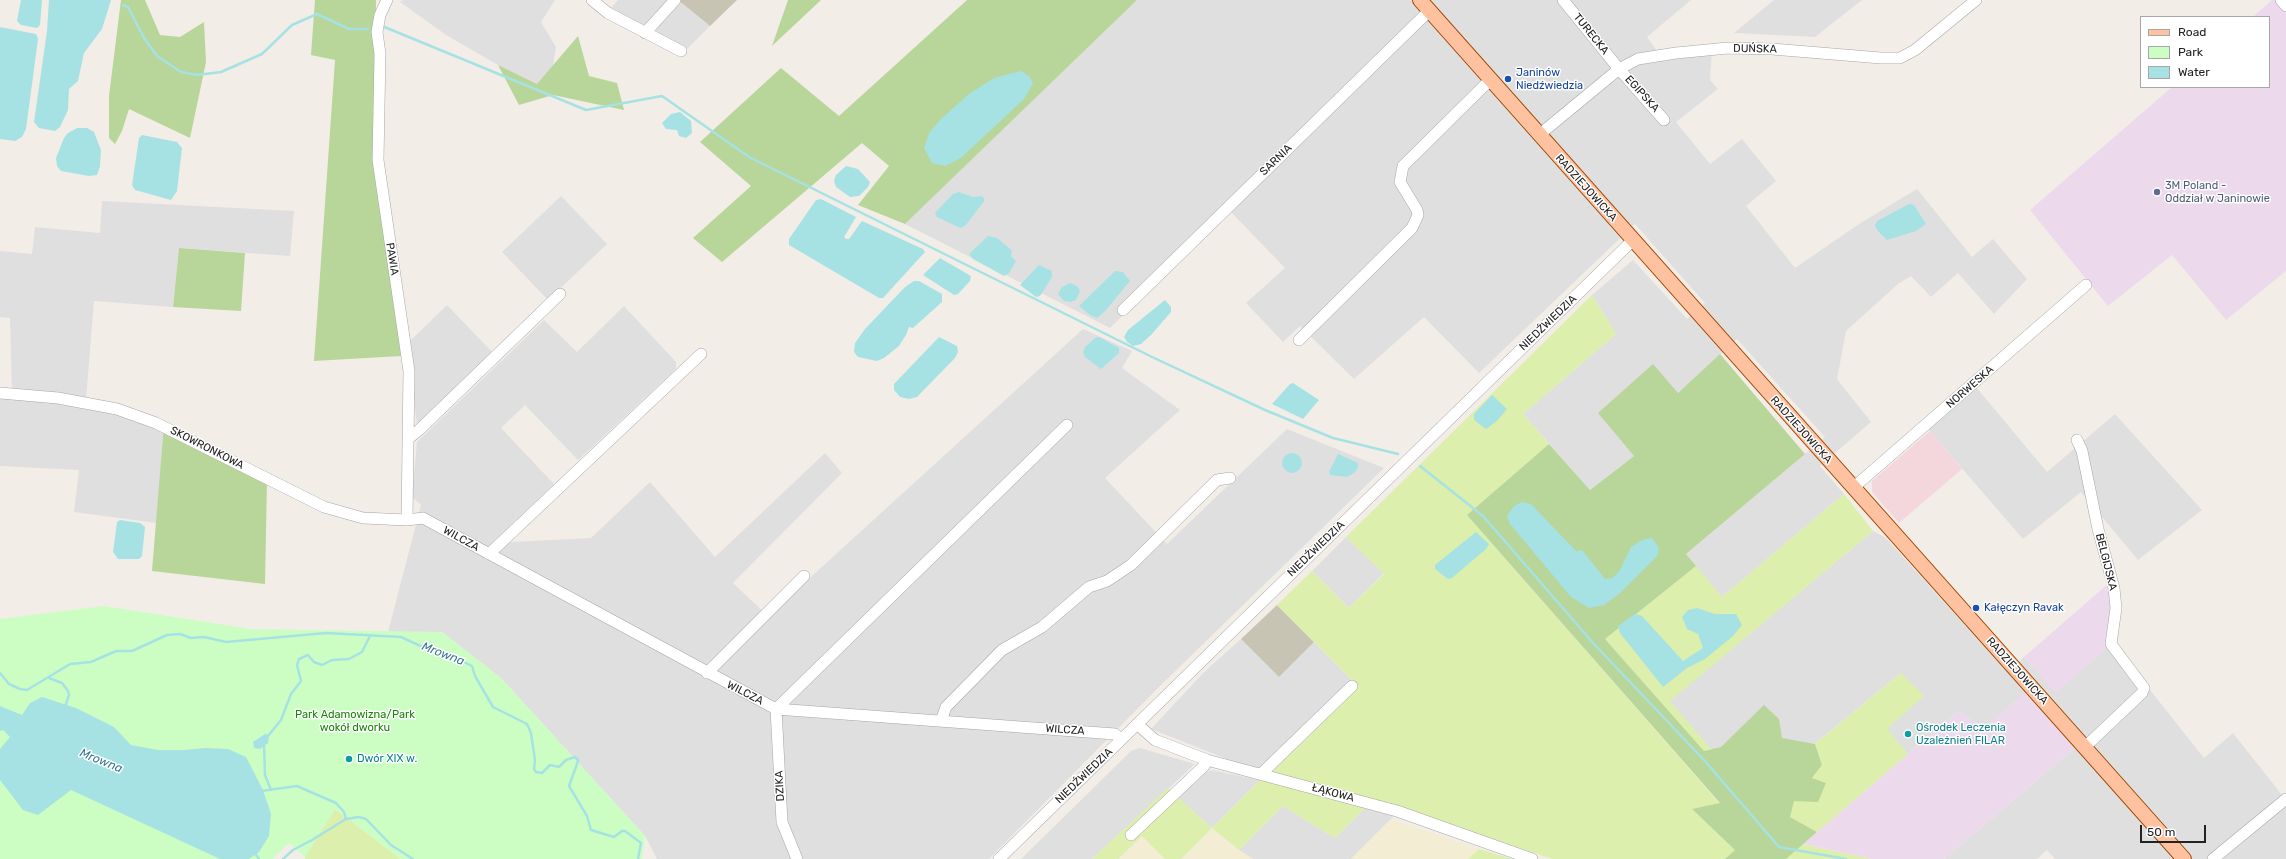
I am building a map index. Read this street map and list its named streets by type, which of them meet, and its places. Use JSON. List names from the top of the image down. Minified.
{"streets":{"main road":["RADZIEJOWICKA"],"street":["TURECKA","DUŃSKA","EGIPSKA","SARNIA","PAWIA","NIEDŹWIEDZIA","NORWESKA","SKOWRONKOWA","WILCZA","BELGIJSKA","DZIKA","ŁĄKOWA"]},"crossings":[["TURECKA","DUŃSKA"],["TURECKA","EGIPSKA"],["DUŃSKA","EGIPSKA"],["DUŃSKA","RADZIEJOWICKA"],["SARNIA","RADZIEJOWICKA"],["RADZIEJOWICKA","NIEDŹWIEDZIA"],["RADZIEJOWICKA","NORWESKA"],["RADZIEJOWICKA","BELGIJSKA"],["PAWIA","SKOWRONKOWA"],["PAWIA","WILCZA"],["NIEDŹWIEDZIA","WILCZA"],["NIEDŹWIEDZIA","ŁĄKOWA"],["SKOWRONKOWA","WILCZA"],["WILCZA","DZIKA"]],"water":["Mrowna"],"parks":["Park Adamowizna/Park wokół dworku"],"places":["Janinów Niedźwiedzia","3M Poland - Oddział w Janinowie","Kałęczyn Ravak","Ośrodek Leczenia Uzależnień FILAR","Dwór XIX w."],"legend":["Road","Park","Water"],"scale_bar":"50 m"}
